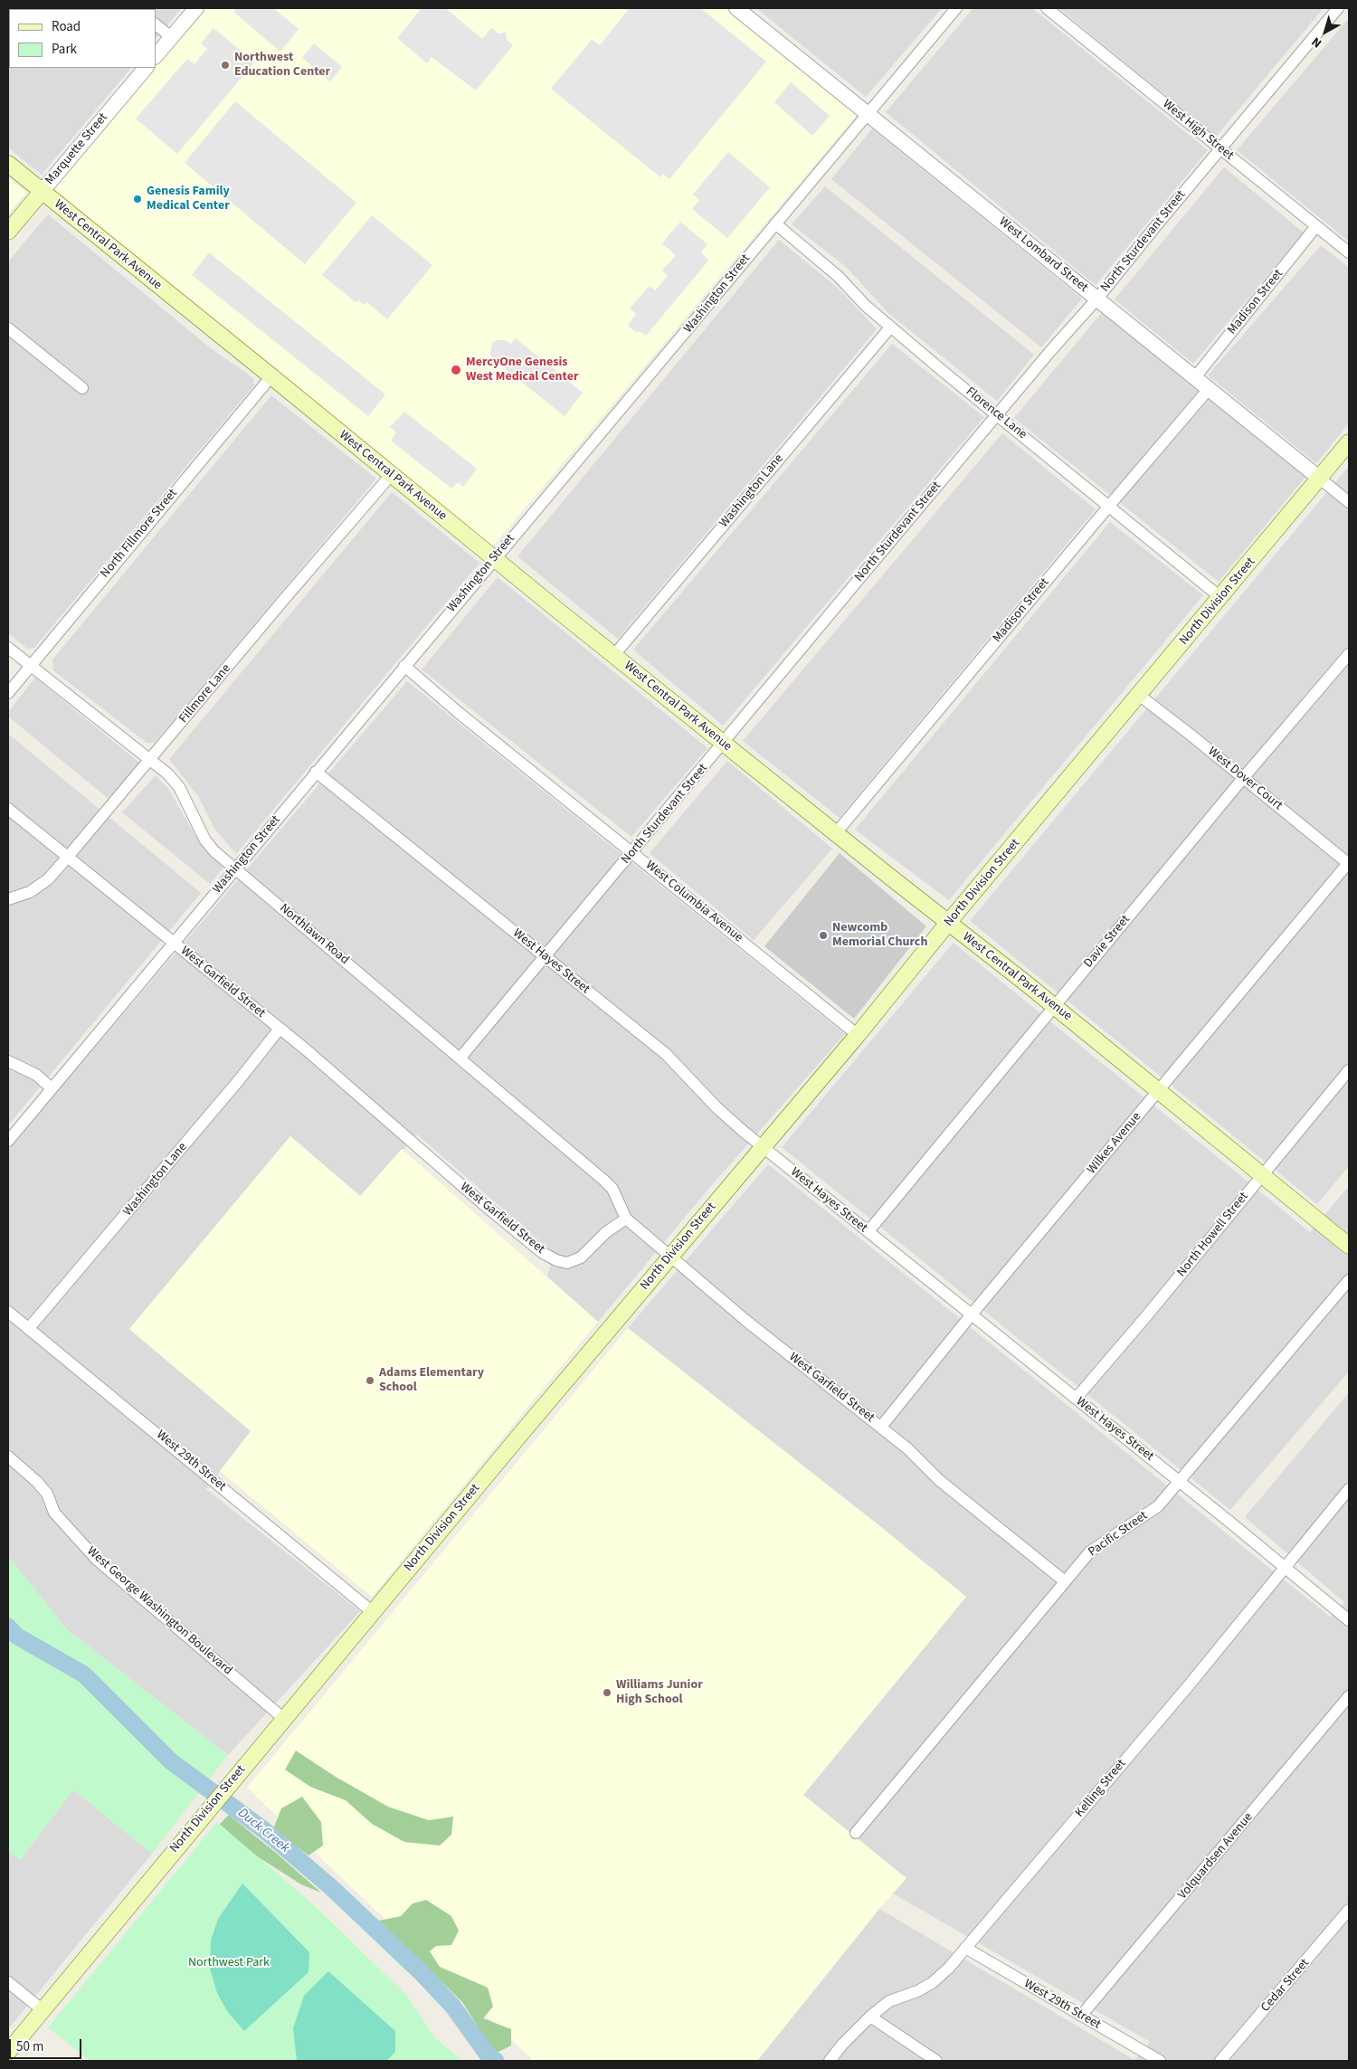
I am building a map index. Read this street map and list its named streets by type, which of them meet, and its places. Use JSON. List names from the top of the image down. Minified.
{"streets":{"main road":["Marquette Street","West Central Park Avenue","North Division Street"],"street":["West High Street","North Sturdevant Street","West Lombard Street","Washington Street","Madison Street","Florence Lane","Washington Lane","North Fillmore Street","Fillmore Lane","West Dover Court","West Columbia Avenue","Northlawn Road","Davie Street","West Hayes Street","West Garfield Street","Wilkes Avenue","North Howell Street","West 29th Street","Pacific Street","West George Washington Boulevard","Kelling Street","Volquardsen Avenue","Cedar Street"]},"crossings":[["West High Street","North Sturdevant Street"],["West High Street","Madison Street"],["Marquette Street","West Central Park Avenue"],["North Sturdevant Street","West Central Park Avenue"],["North Sturdevant Street","West Lombard Street"],["North Sturdevant Street","Florence Lane"],["North Sturdevant Street","West Columbia Avenue"],["North Sturdevant Street","Northlawn Road"],["North Sturdevant Street","West Hayes Street"],["West Central Park Avenue","Washington Street"],["West Central Park Avenue","Madison Street"],["West Central Park Avenue","Washington Lane"],["West Central Park Avenue","North Fillmore Street"],["West Central Park Avenue","North Division Street"],["West Central Park Avenue","Fillmore Lane"],["West Central Park Avenue","Davie Street"],["West Central Park Avenue","Wilkes Avenue"],["West Central Park Avenue","North Howell Street"],["West Lombard Street","Washington Street"],["West Lombard Street","Madison Street"],["West Lombard Street","North Division Street"],["Washington Street","Florence Lane"],["Washington Street","West Columbia Avenue"],["Washington Street","Northlawn Road"],["Washington Street","West Hayes Street"],["Washington Street","West Garfield Street"],["Madison Street","Florence Lane"],["Florence Lane","Washington Lane"],["Florence Lane","North Division Street"],["Washington Lane","West Garfield Street"],["Washington Lane","West 29th Street"],["North Fillmore Street","Northlawn Road"],["North Division Street","West Dover Court"],["North Division Street","West Columbia Avenue"],["North Division Street","West Hayes Street"],["North Division Street","West Garfield Street"],["North Division Street","West 29th Street"],["North Division Street","West George Washington Boulevard"],["Fillmore Lane","Northlawn Road"],["Fillmore Lane","West Garfield Street"],["West Dover Court","Davie Street"],["West Dover Court","Wilkes Avenue"],["Northlawn Road","West Garfield Street"],["Davie Street","West Hayes Street"],["West Hayes Street","Wilkes Avenue"],["West Hayes Street","North Howell Street"],["West Hayes Street","Pacific Street"],["West Hayes Street","Kelling Street"],["West Garfield Street","Wilkes Avenue"],["West Garfield Street","Pacific Street"],["West 29th Street","Kelling Street"],["West 29th Street","Volquardsen Avenue"]],"water":["Duck Creek"],"parks":["Northwest Park"],"places":["Northwest Education Center","Genesis Family Medical Center","MercyOne Genesis West Medical Center","Newcomb Memorial Church","Adams Elementary School","Williams Junior High School"],"legend":["Road","Park"],"scale_bar":"50 m","north":"bottom left"}
